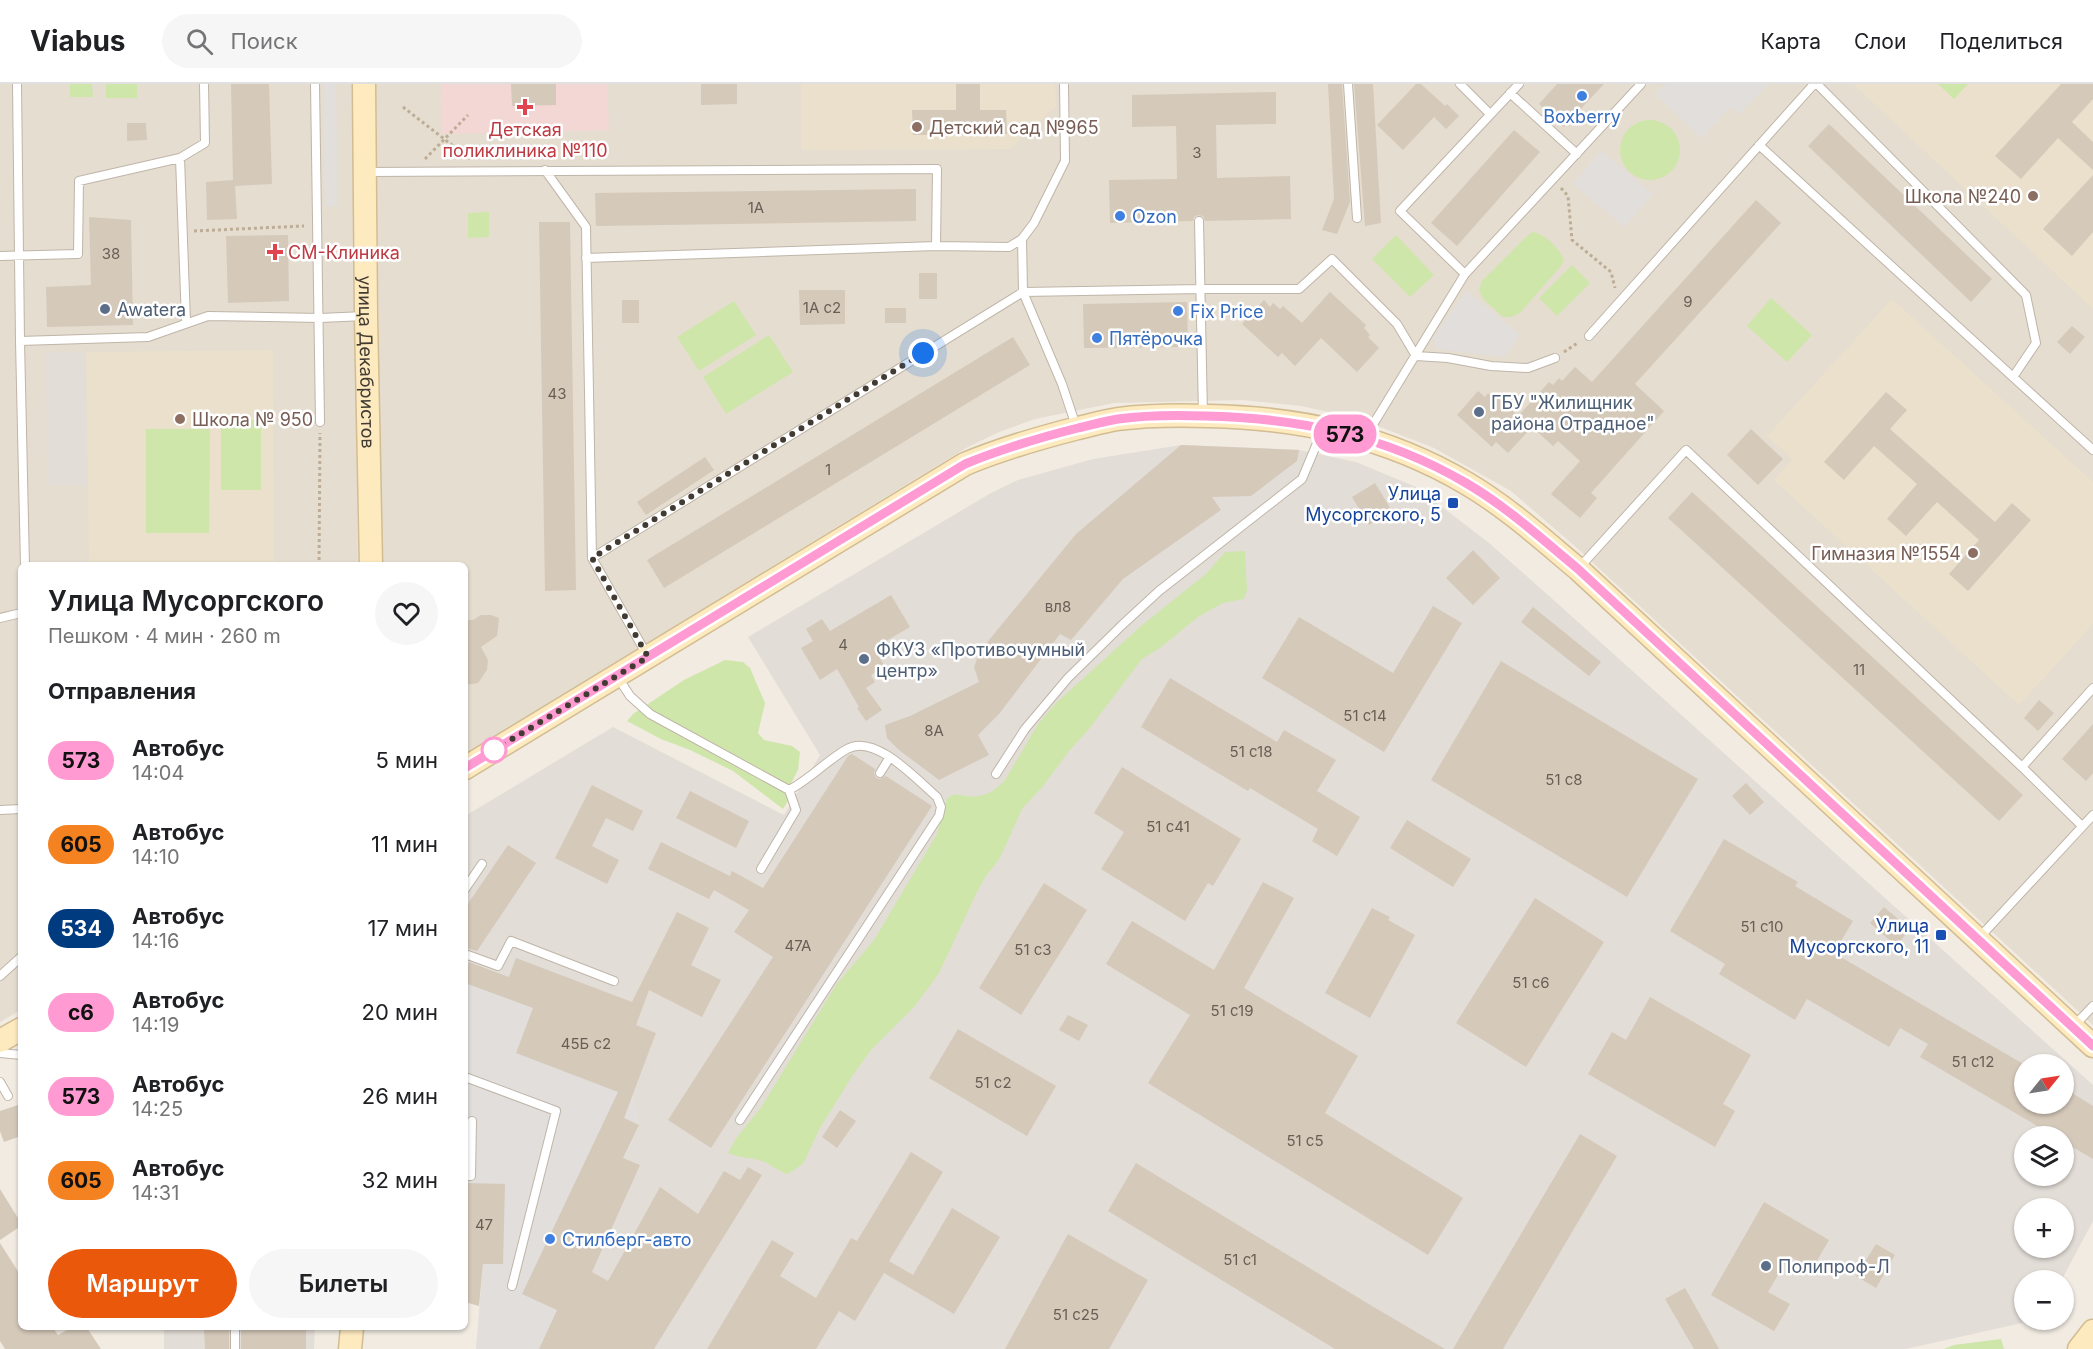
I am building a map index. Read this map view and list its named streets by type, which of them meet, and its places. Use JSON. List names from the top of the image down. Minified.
{"streets":{"street":["улица Декабристов"]},"places":{"other":["Boxberry","Детский сад №965","Школа №240","Ozon","Awatera","Fix Price","Пятёрочка","ГБУ \"Жилищник района Отрадное\"","Школа № 950","Гимназия №1554","ФКУЗ «Противочумный центр»","Стилберг-авто","Полипроф-Л"],"health":["Детская поликлиника №110","СМ-Клиника"],"transit":["Улица Мусоргского, 5","Улица Мусоргского, 11"]},"lines":["bus line 573"],"house_numbers":["3","1А","38","9","1А с2","43","1","вл8","4","11","51 с14","8А","51 с18","51 с8","51 с41","51 с10","47А","51 с3","51 с6","51 с19","45Б с2","51 с12","51 с2","51 с5","47","51 с1","51 с25"],"north":"top right","page":{"header":"Viabus","search":"Поиск","nav":["Карта","Слои","Поделиться"],"on_map":"573","heading":[["Улица Мусоргского","Пешком · 4 мин · 260 m"],"Отправления"],"list":[{"mark":"573","name":"Автобус","note":"14:04","value":"5 мин"},{"mark":"605","name":"Автобус","note":"14:10","value":"11 мин"},{"mark":"534","name":"Автобус","note":"14:16","value":"17 мин"},{"mark":"с6","name":"Автобус","note":"14:19","value":"20 мин"},{"mark":"573","name":"Автобус","note":"14:25","value":"26 мин"},{"mark":"605","name":"Автобус","note":"14:31","value":"32 мин"}],"map_buttons":["+","−"],"buttons":["Маршрут","Билеты"]}}
